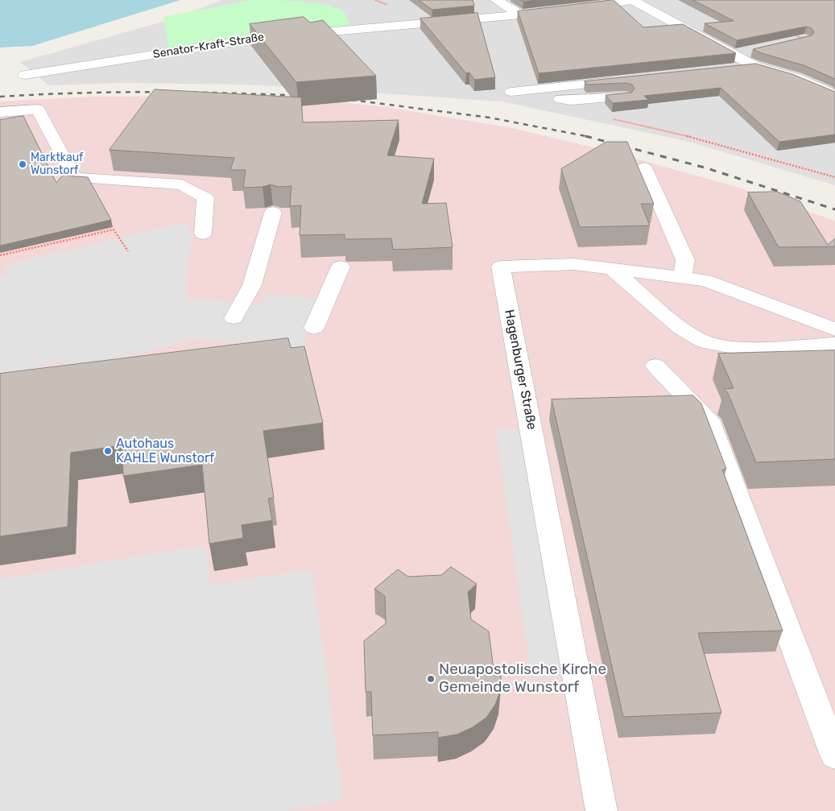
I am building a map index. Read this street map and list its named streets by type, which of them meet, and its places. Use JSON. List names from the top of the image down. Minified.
{"streets":{"street":["Senator-Kraft-Straße","Hagenburger Straße"]},"places":["Marktkauf Wunstorf","Autohaus KAHLE Wunstorf","Neuapostolische Kirche Gemeinde Wunstorf"]}
